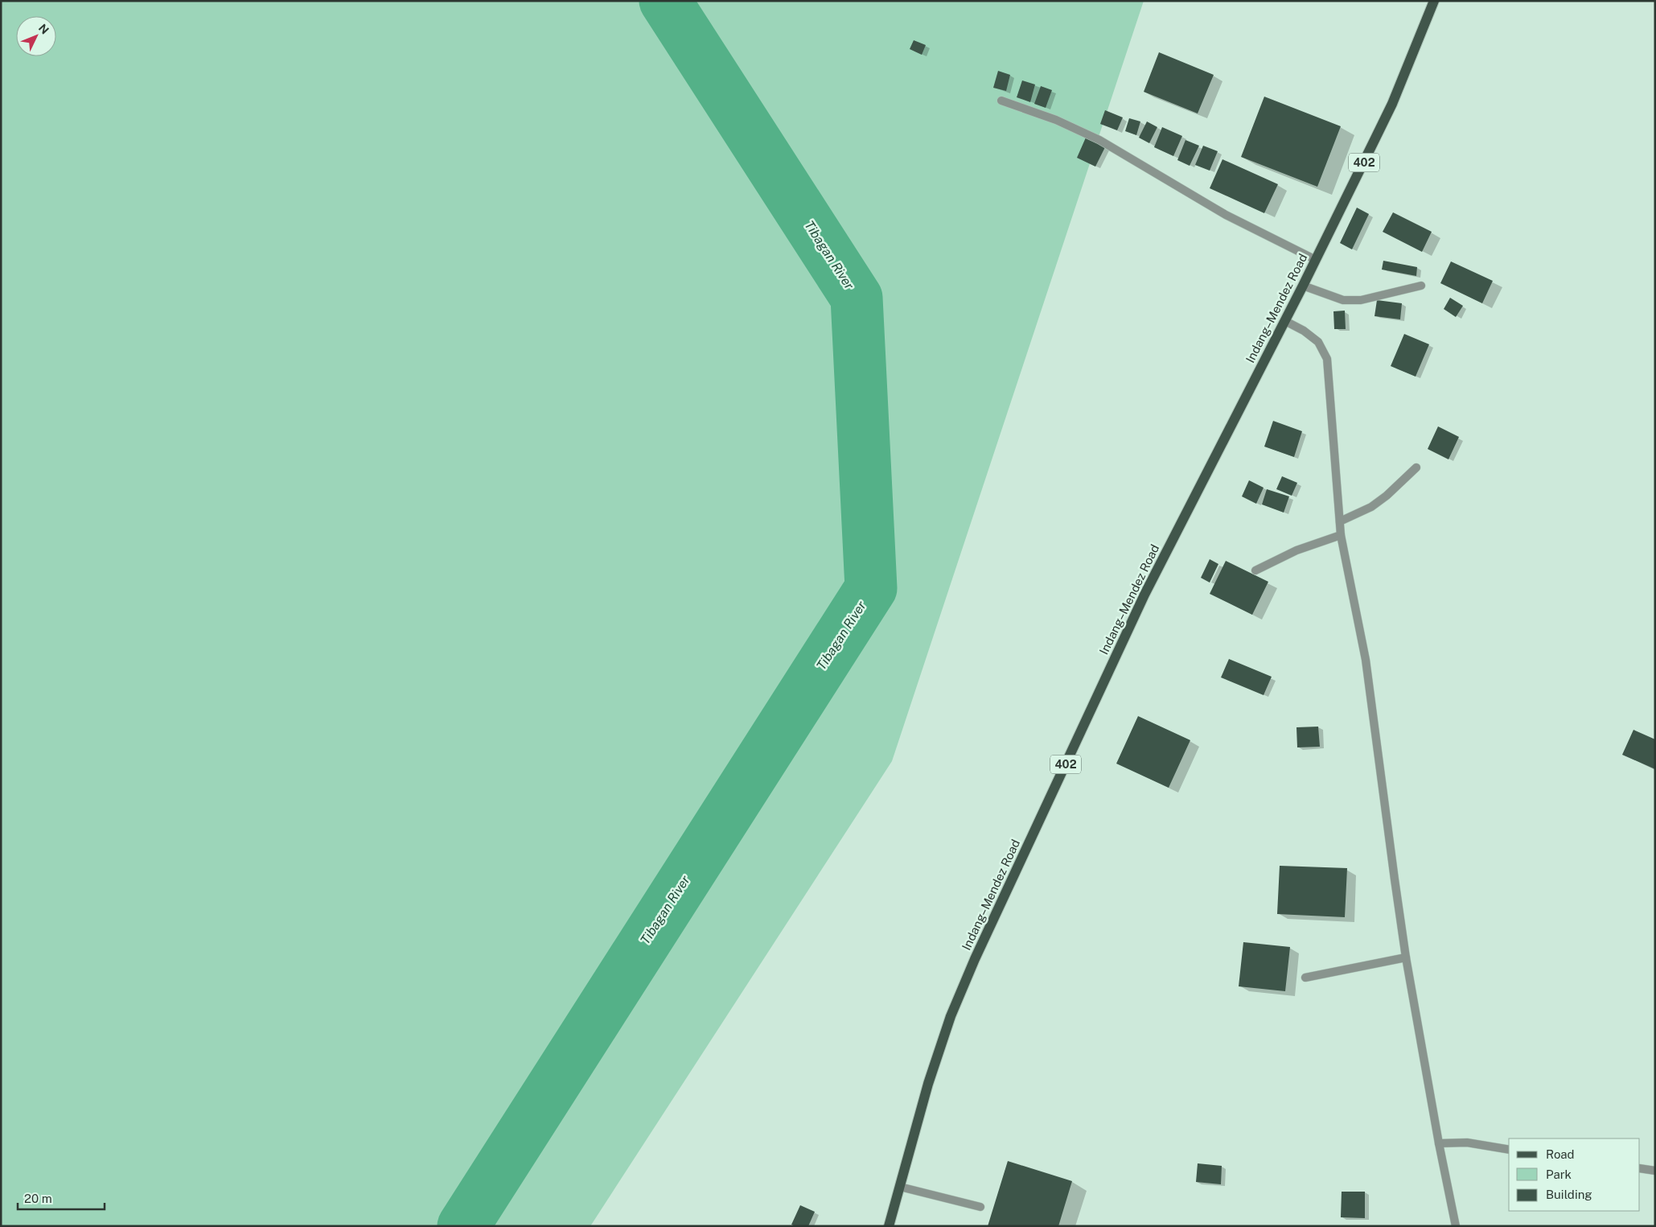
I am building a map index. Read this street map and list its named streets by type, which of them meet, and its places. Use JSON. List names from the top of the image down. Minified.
{"streets":{"main road":["402","Indang–Mendez Road"]},"water":["Tibagan River"],"legend":["Road","Park","Building"],"scale_bar":"20 m","north":"top right"}
